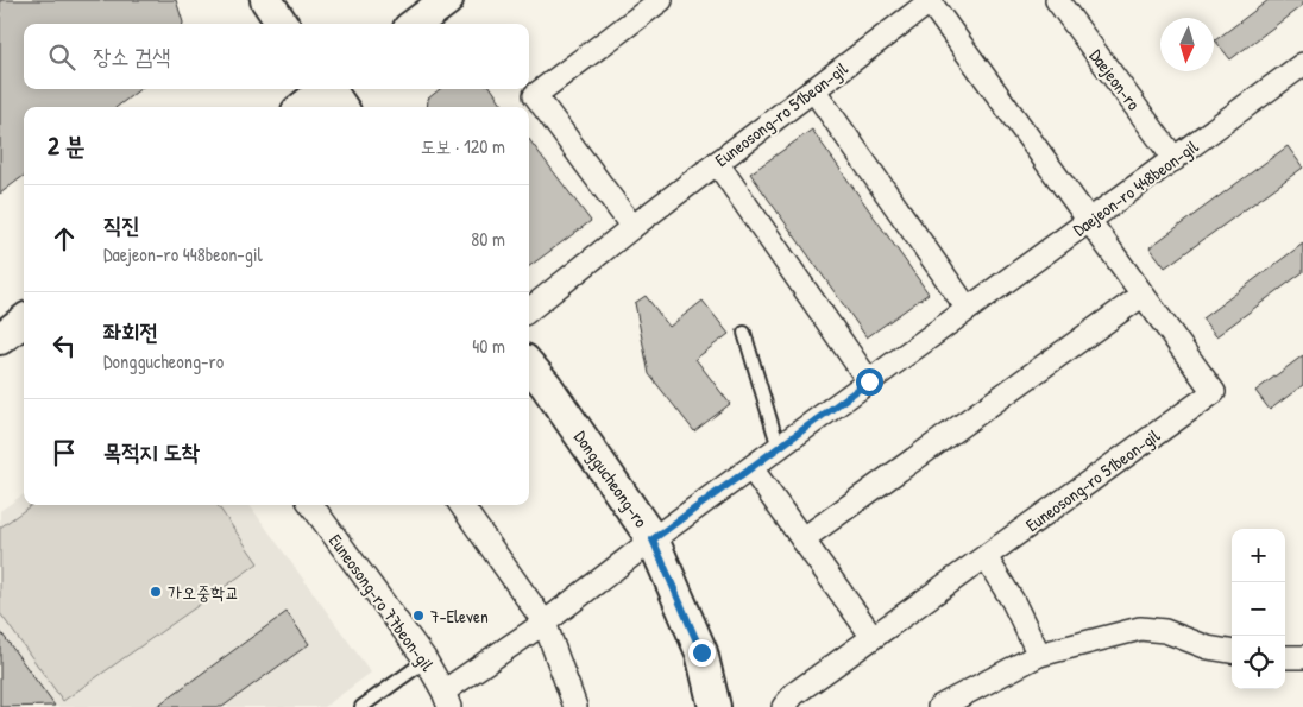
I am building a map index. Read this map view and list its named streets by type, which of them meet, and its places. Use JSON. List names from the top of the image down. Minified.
{"streets":{"main road":["Donggucheong-ro"],"street":["Daejeon-ro","Euneosong-ro 51beon-gil","Daejeon-ro 448beon-gil","Euneosong-ro 77beon-gil"]},"crossings":[["Daejeon-ro","Daejeon-ro 448beon-gil"],["Euneosong-ro 51beon-gil","Daejeon-ro 448beon-gil"],["Daejeon-ro 448beon-gil","Donggucheong-ro"],["Daejeon-ro 448beon-gil","Euneosong-ro 77beon-gil"]],"places":["가오중학교","7-Eleven"],"north":"bottom","page":{"search":"장소 검색","heading":["2 분","도보 · 120 m"],"list":[["직진","Daejeon-ro 448beon-gil","80 m"],["좌회전","Donggucheong-ro","40 m"],"목적지 도착"],"map_buttons":["+","−"]}}
